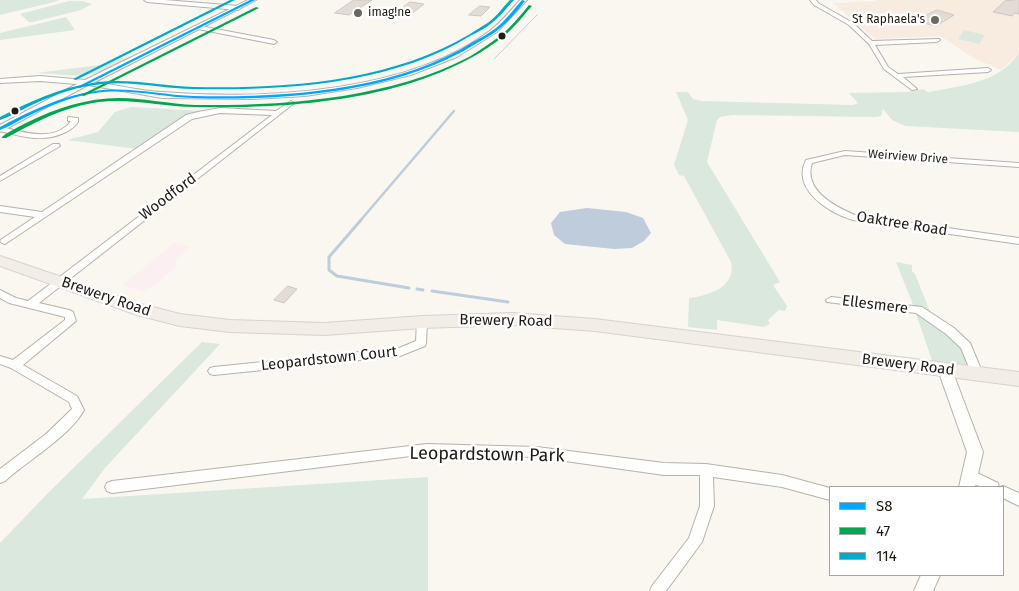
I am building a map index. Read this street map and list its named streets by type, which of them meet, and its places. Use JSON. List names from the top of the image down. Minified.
{"streets":{"highway":["Brewery Road"],"street":["Weirview Drive","Woodford","Oaktree Road","Ellesmere","Leopardstown Court","Leopardstown Park"]},"crossings":[["Weirview Drive","Oaktree Road"],["Woodford","Brewery Road"],["Brewery Road","Ellesmere"],["Brewery Road","Leopardstown Court"]],"places":["imag!ne","St Raphaela's"],"lines":["transit line S8","transit line 114","transit line 47"],"legend":["S8","47","114"]}
